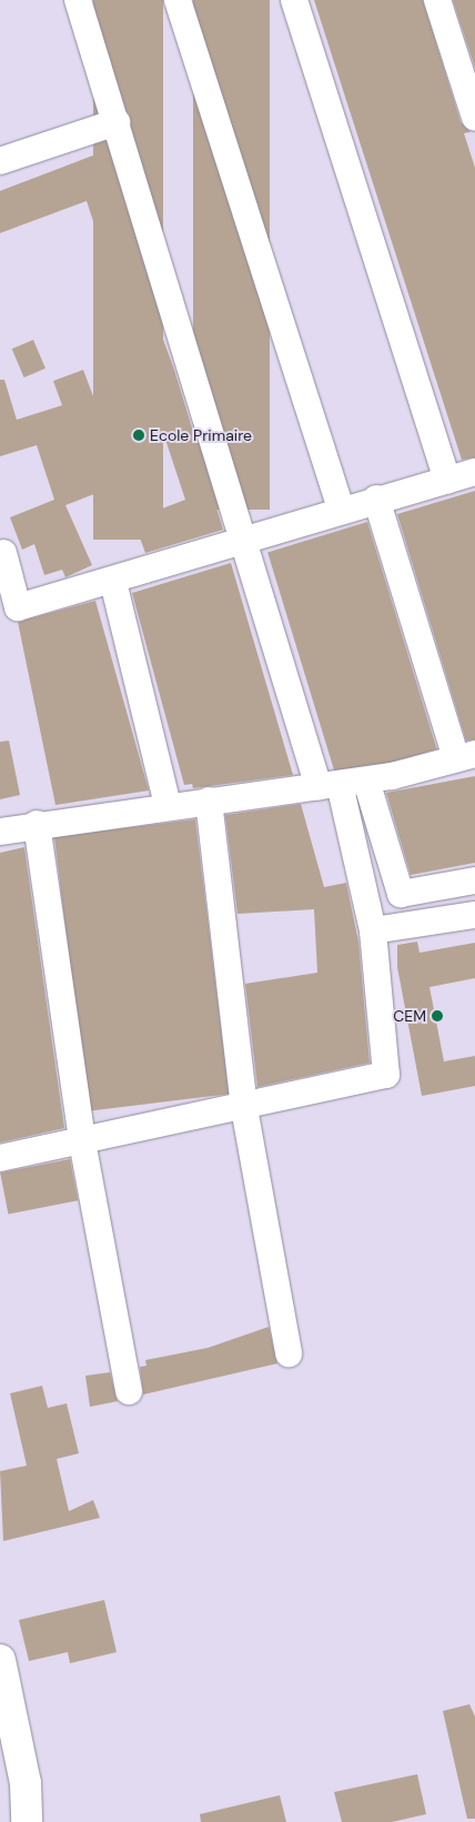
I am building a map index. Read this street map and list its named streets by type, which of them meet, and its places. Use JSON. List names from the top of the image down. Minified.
{"places":["Ecole Primaire","CEM"]}
